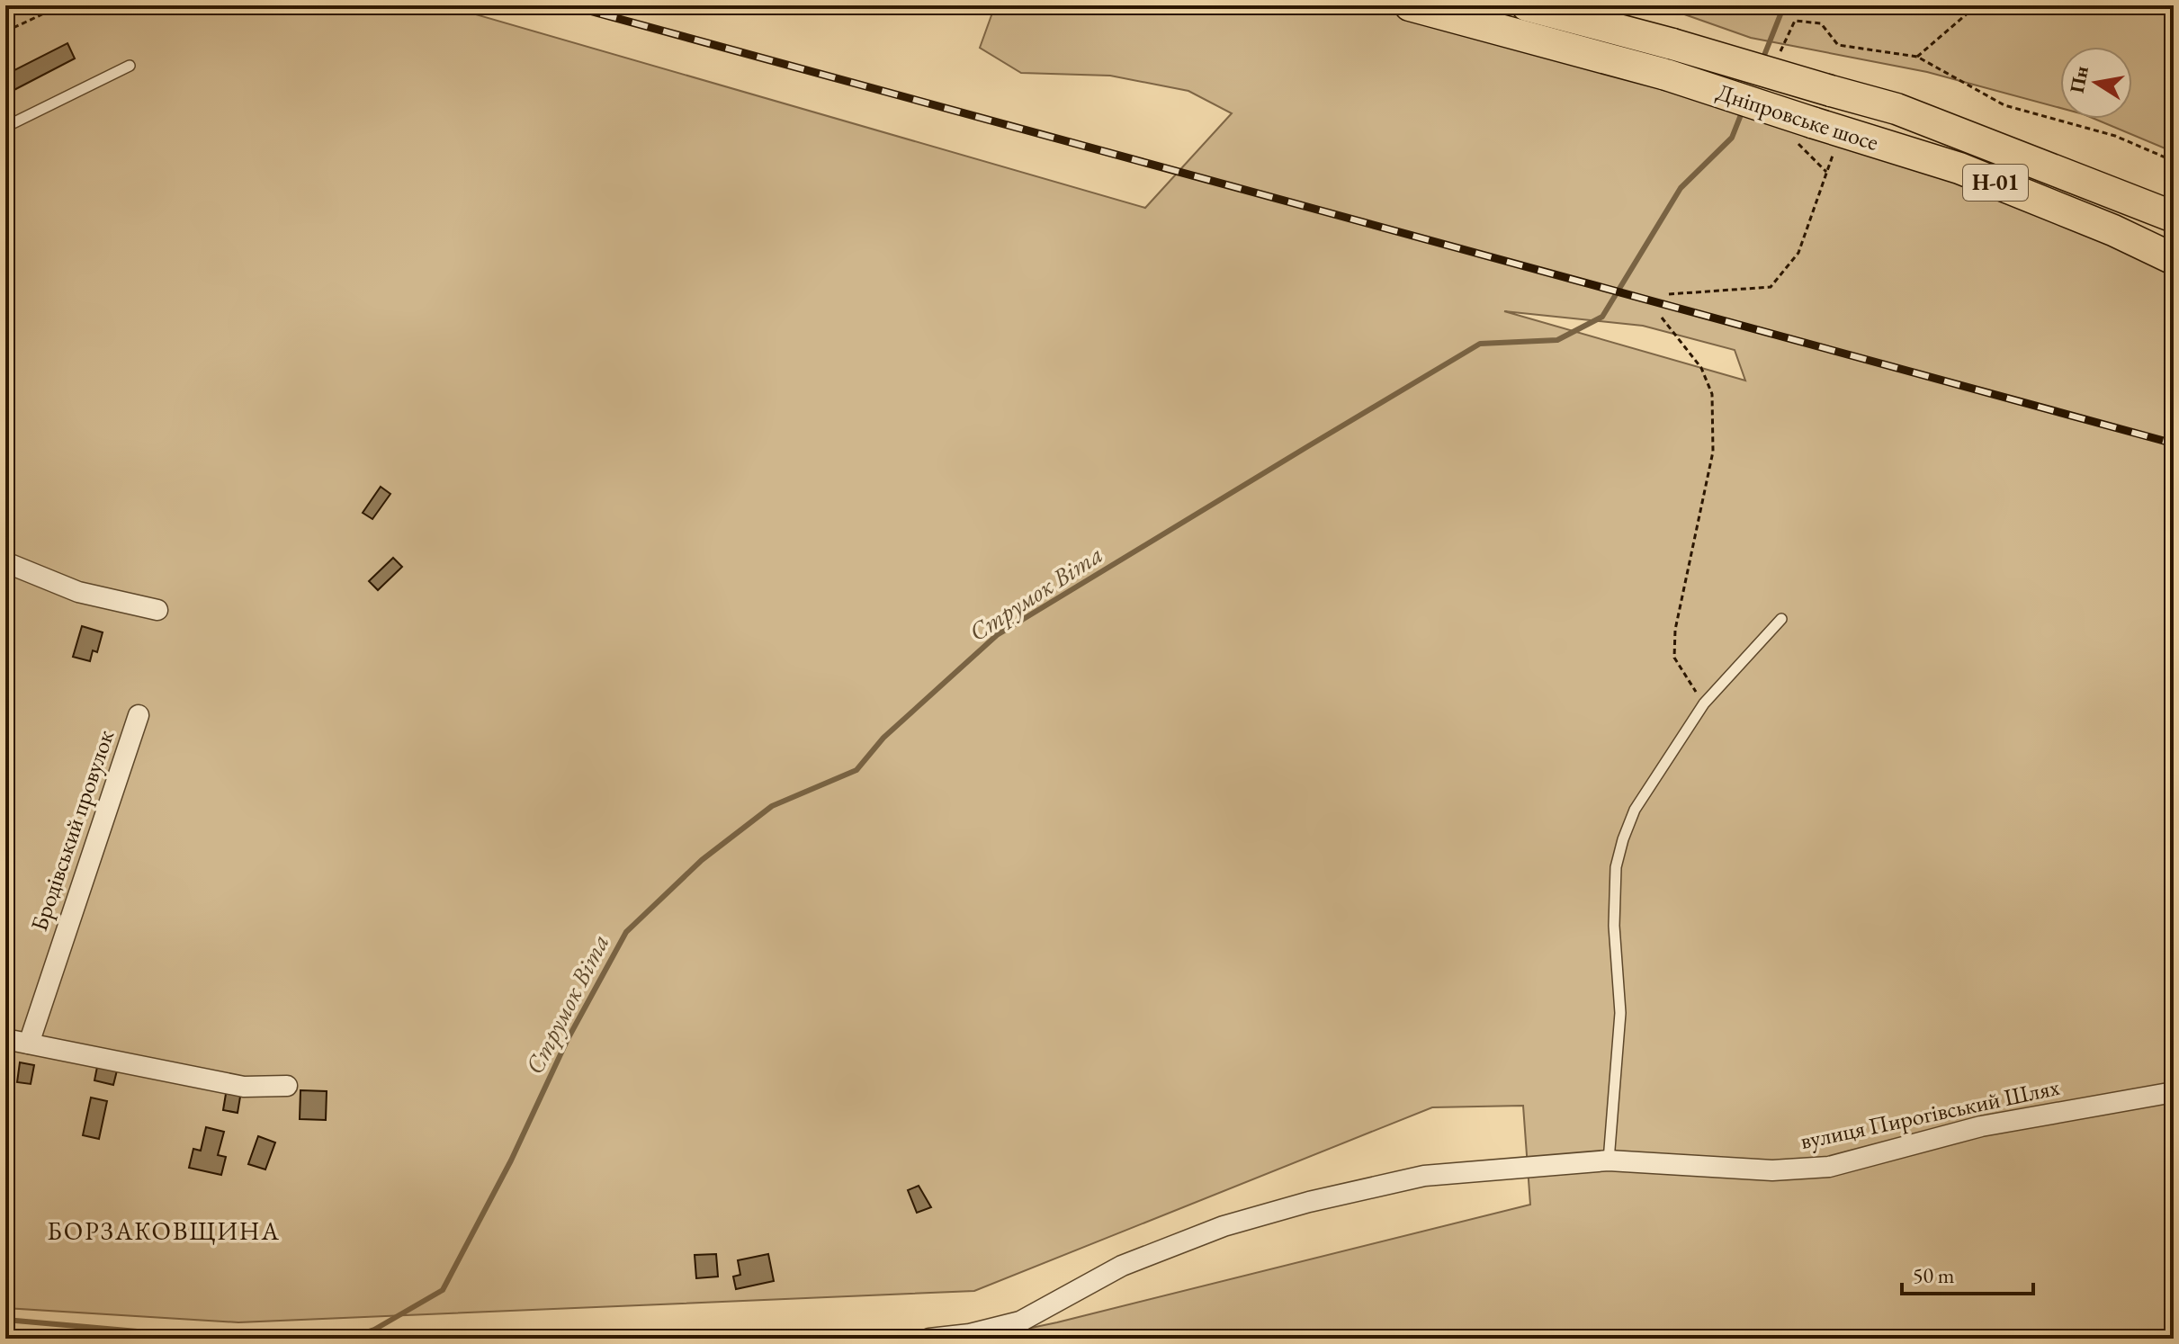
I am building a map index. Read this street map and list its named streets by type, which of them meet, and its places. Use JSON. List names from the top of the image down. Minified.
{"streets":{"main road":["Дніпровське шосе","Н-01"],"street":["Бродівський провулок","вулиця Пирогівський Шлях"]},"districts":["БОРЗАКОВЩИНА"],"water":["Струмок Віта"],"scale_bar":"50 m","north":"left"}
